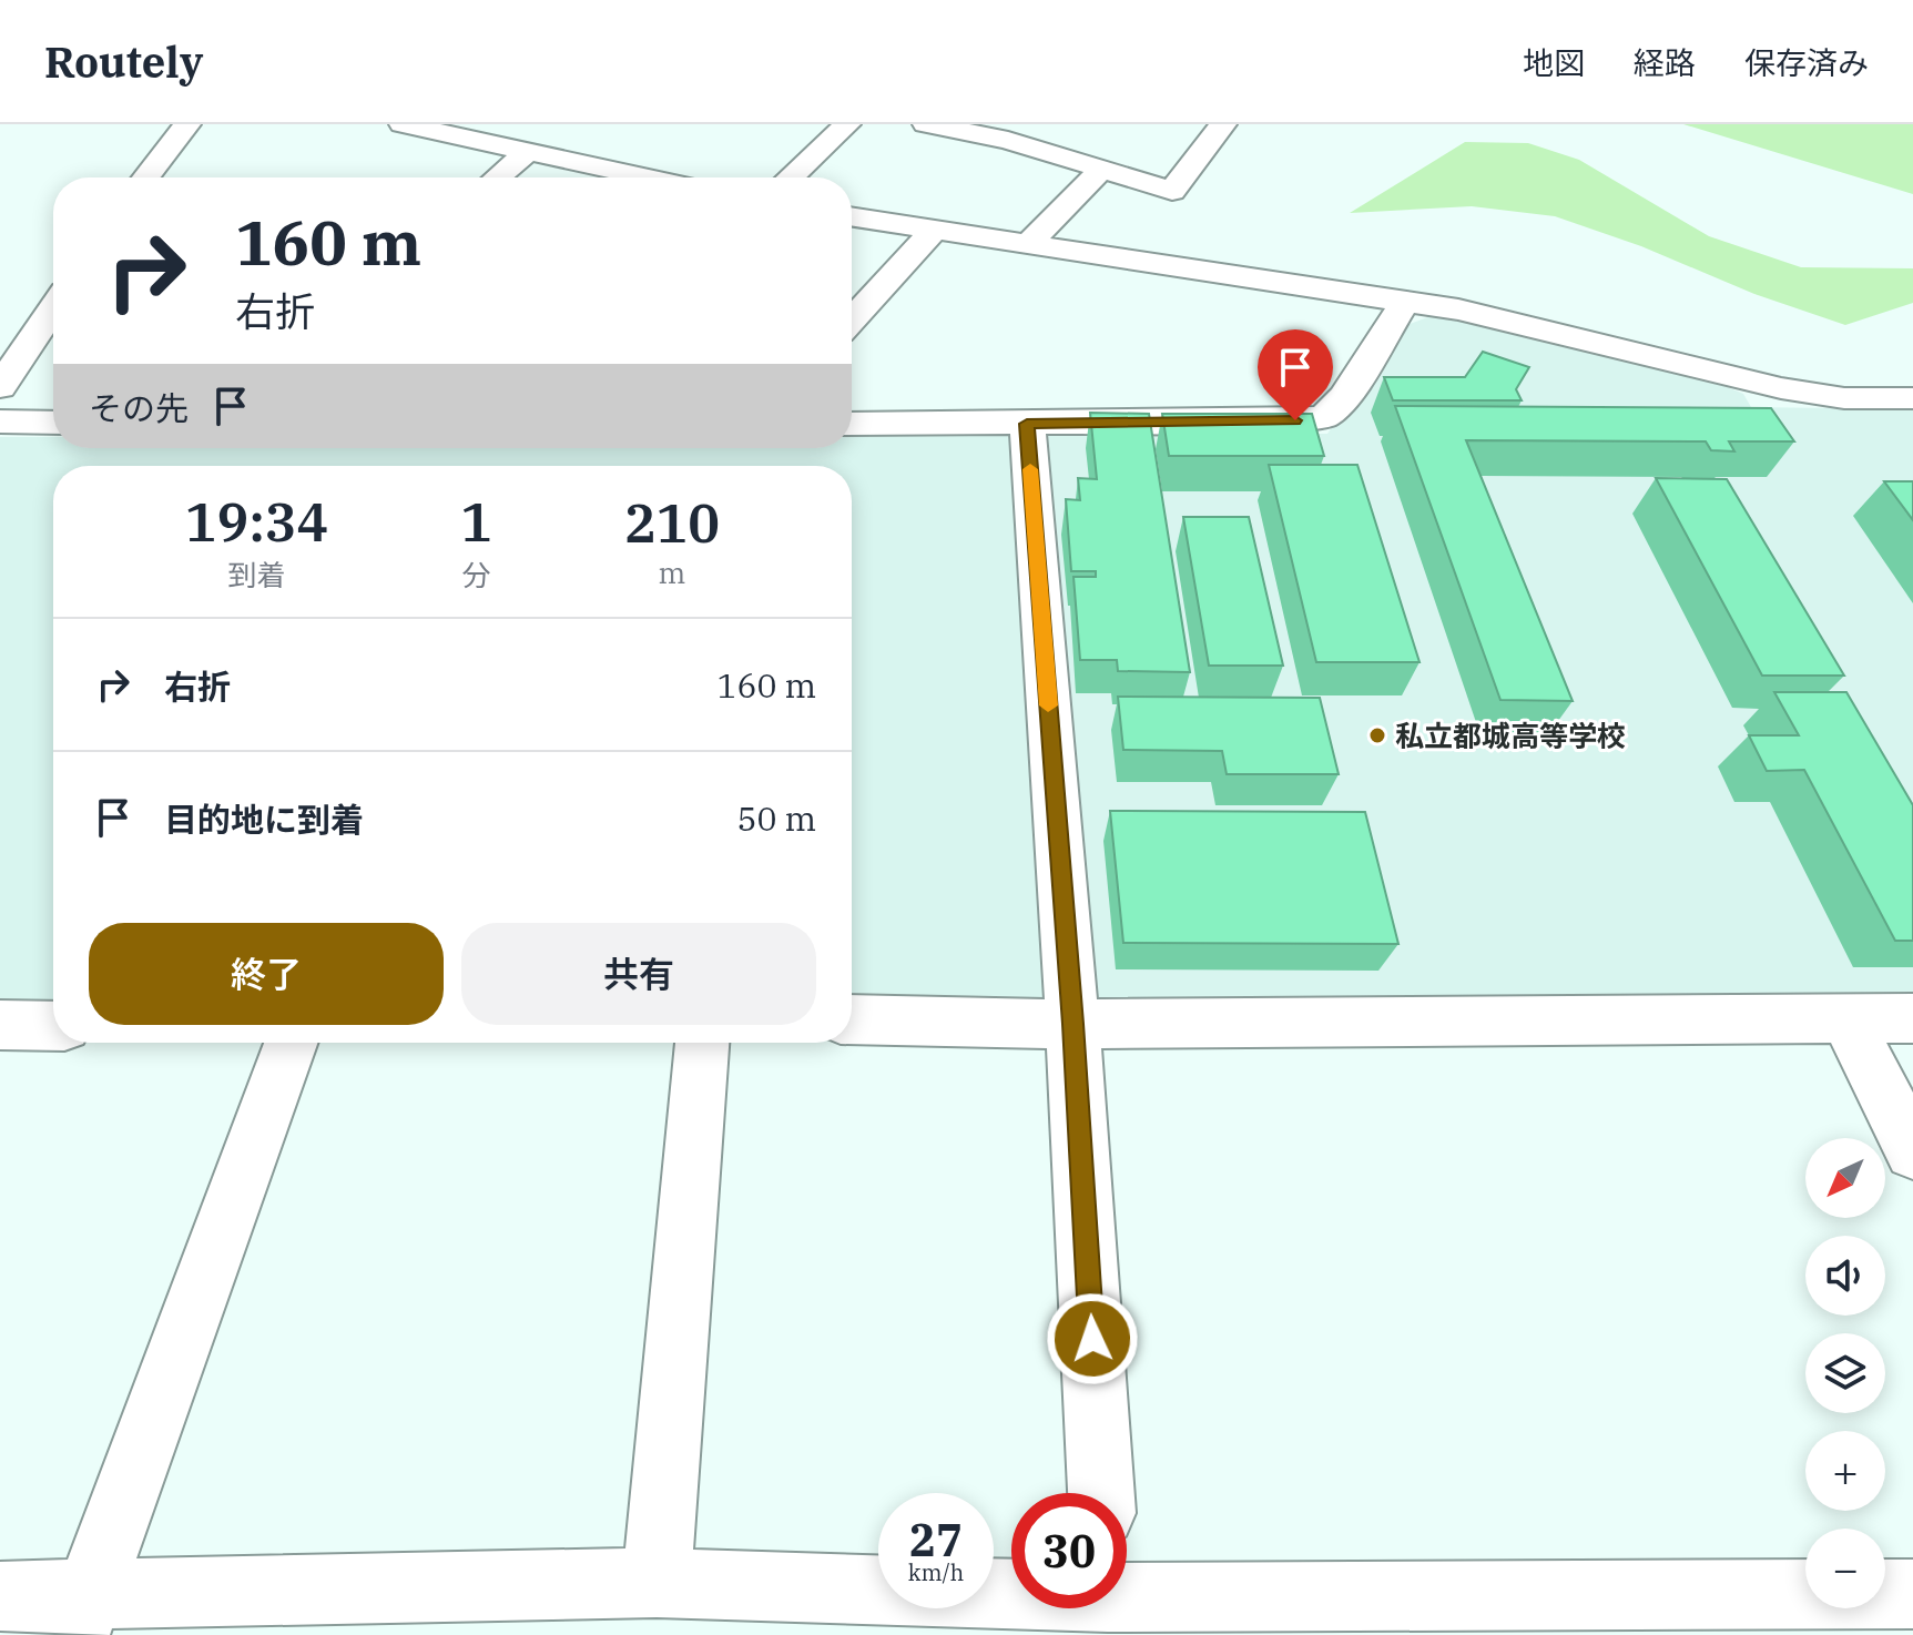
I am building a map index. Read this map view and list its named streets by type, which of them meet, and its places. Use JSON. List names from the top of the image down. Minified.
{"places":["私立都城高等学校"],"north":"bottom left","page":{"header":"Routely","nav":["地図","経路","保存済み"],"turn":["160 m","右折"],"then":"その先","eta":["19:34","到着","1","分","210","m"],"list":[{"name":"右折","value":"160 m"},{"name":"目的地に到着","value":"50 m"}],"buttons":["終了","共有"],"map_buttons":["+","−"],"speed":"27 km/h","limit":"30"}}
